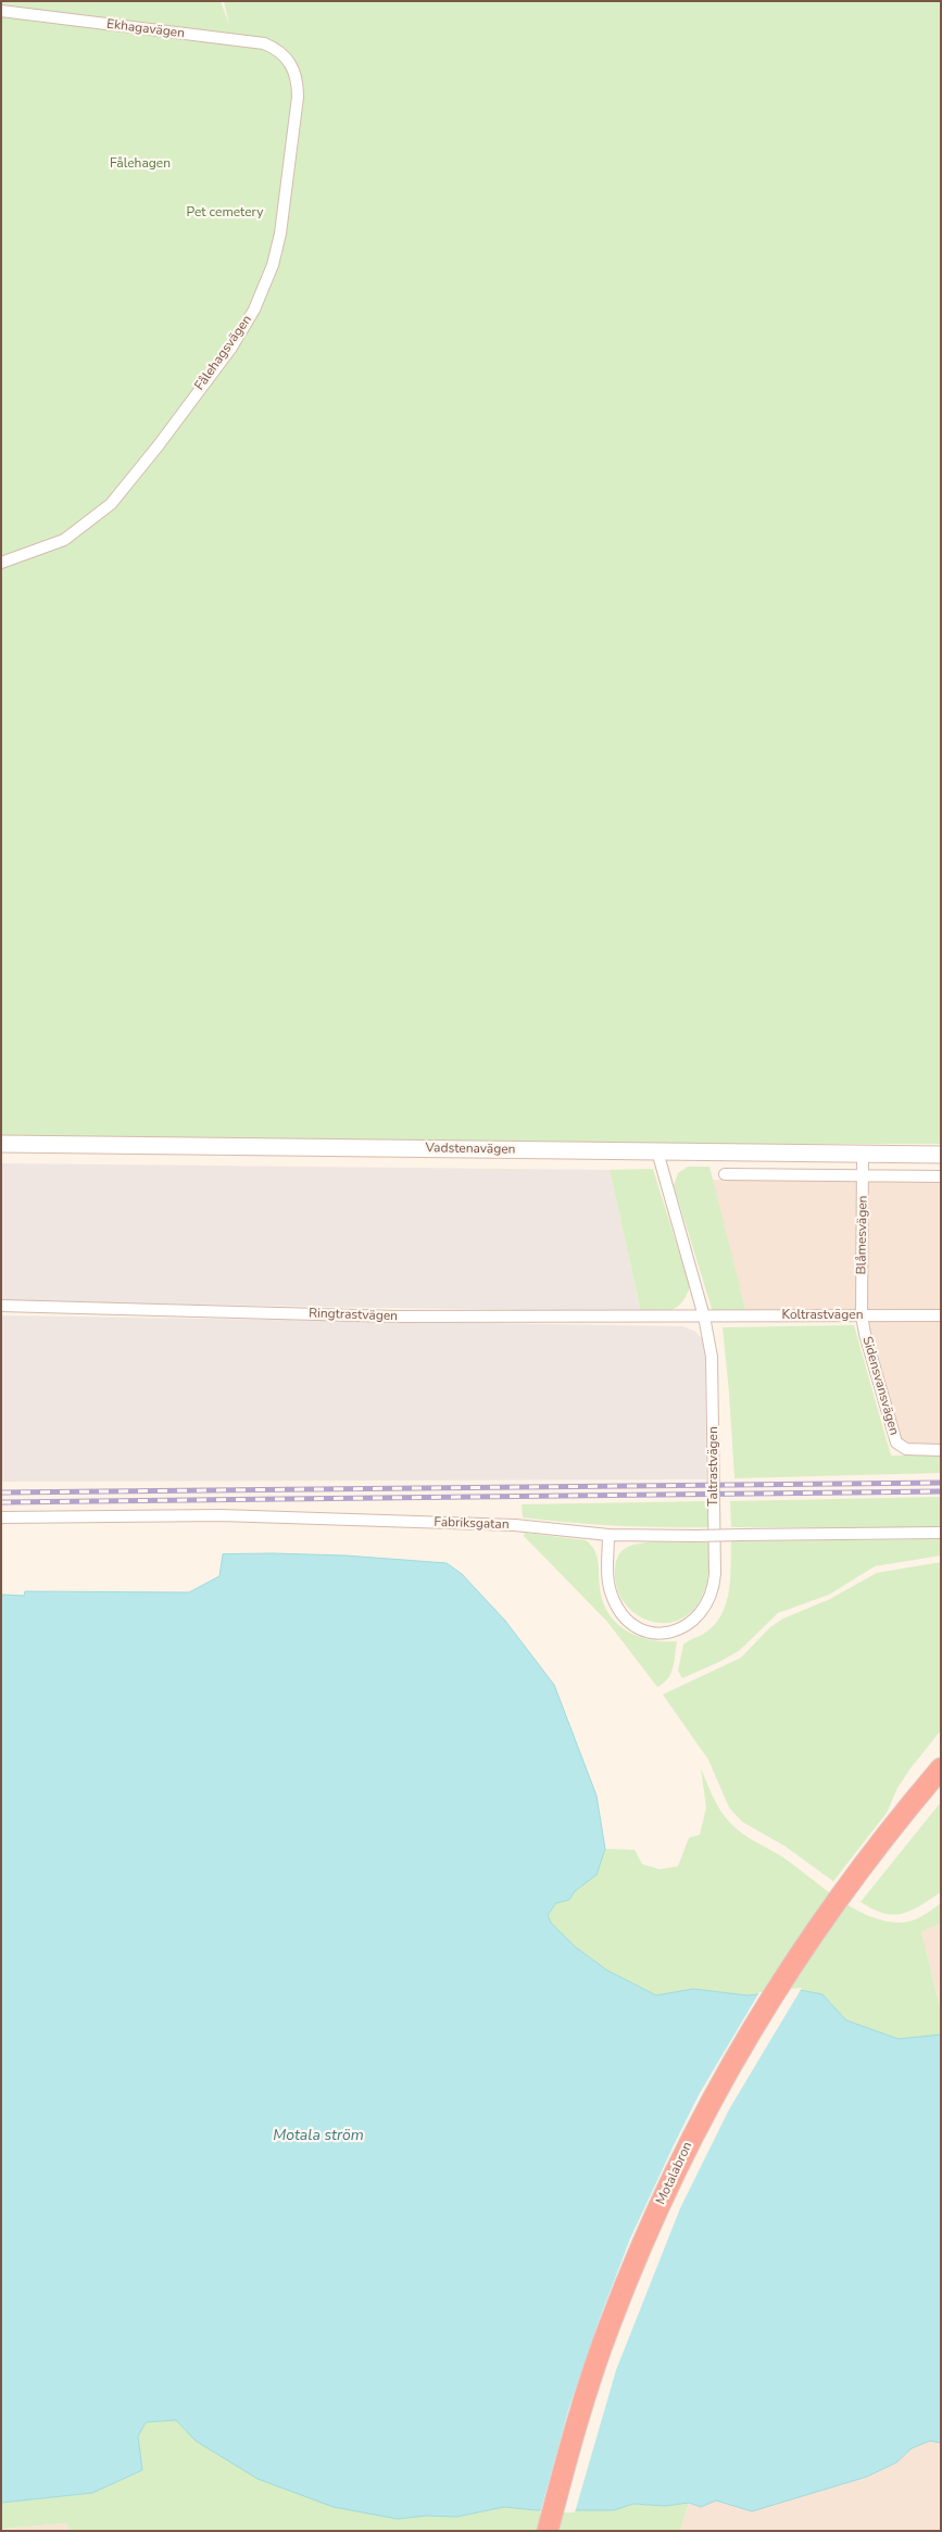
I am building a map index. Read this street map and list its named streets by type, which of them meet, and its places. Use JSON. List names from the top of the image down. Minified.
{"streets":{"highway":["Motalabron"],"main road":["Vadstenavägen"],"street":["Ekhagavägen","Fålehagsvägen","Blåmesvägen","Ringtrastvägen","Koltrastvägen","Sidensvansvägen","Taltrastvägen","Fabriksgatan"]},"crossings":[["Ekhagavägen","Fålehagsvägen"],["Vadstenavägen","Blåmesvägen"],["Vadstenavägen","Taltrastvägen"],["Blåmesvägen","Koltrastvägen"],["Blåmesvägen","Sidensvansvägen"],["Ringtrastvägen","Koltrastvägen"],["Ringtrastvägen","Taltrastvägen"],["Koltrastvägen","Sidensvansvägen"],["Koltrastvägen","Taltrastvägen"],["Taltrastvägen","Fabriksgatan"]],"water":["Motala ström"],"parks":["Fålehagen","Pet cemetery"]}
